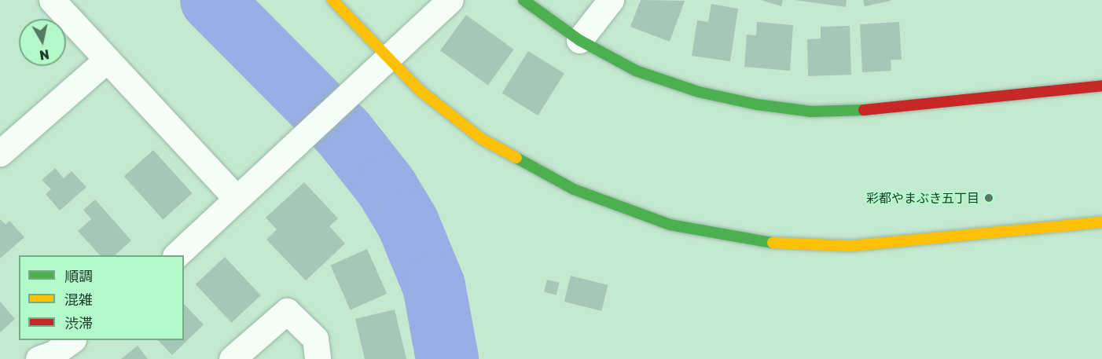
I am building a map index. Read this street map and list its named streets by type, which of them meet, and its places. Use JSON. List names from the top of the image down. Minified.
{"places":["彩都やまぶき五丁目"],"legend":["順調","混雑","渋滞"],"north":"bottom"}
